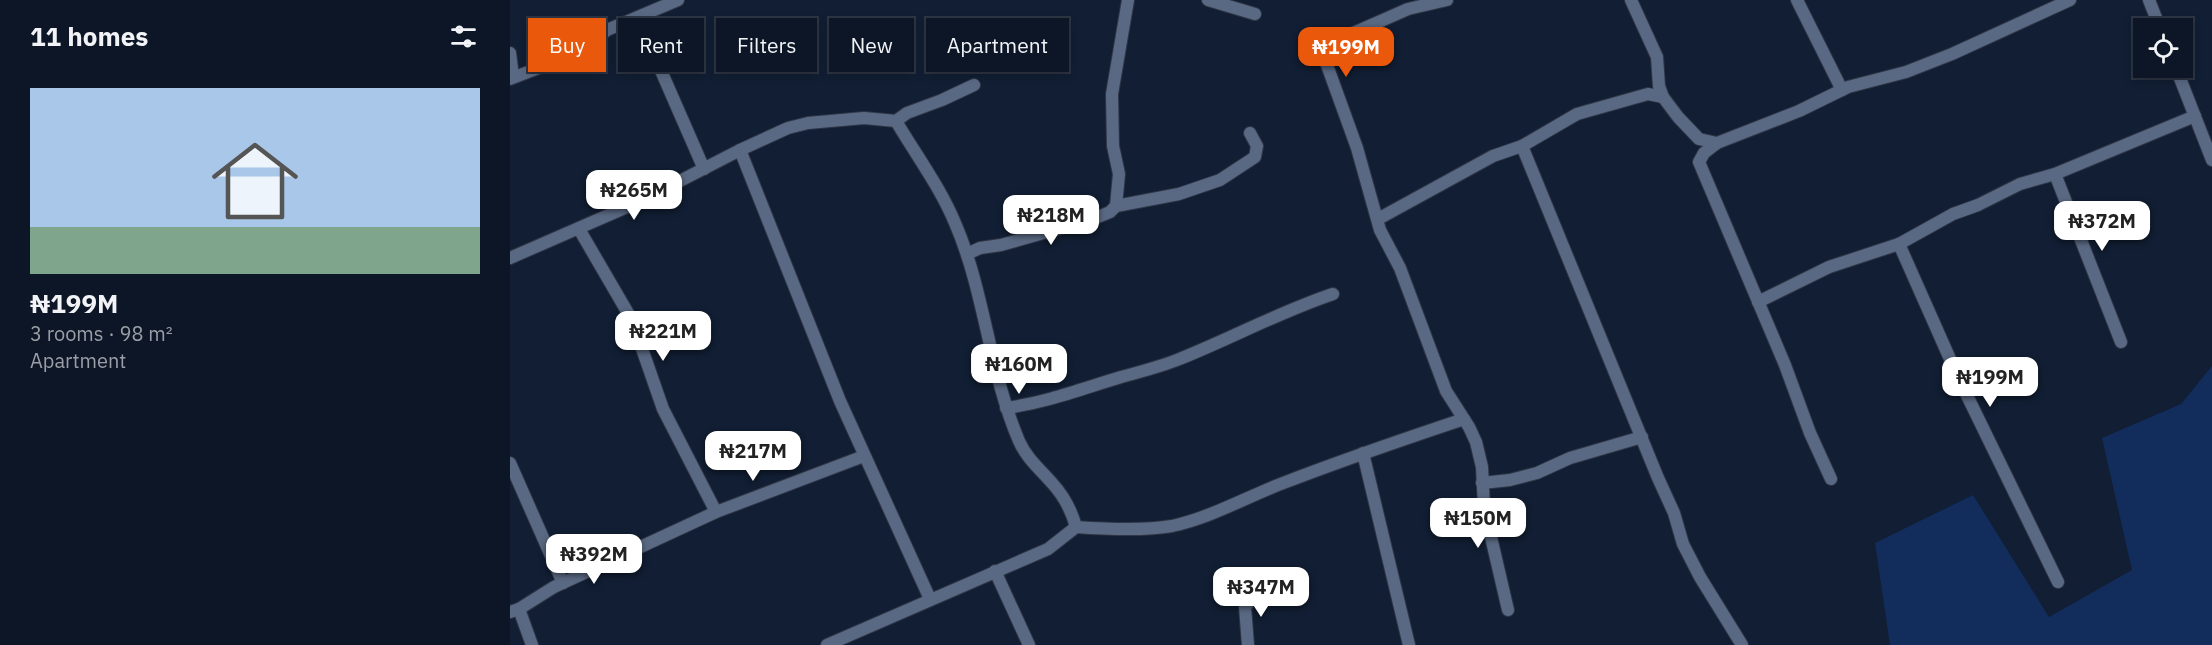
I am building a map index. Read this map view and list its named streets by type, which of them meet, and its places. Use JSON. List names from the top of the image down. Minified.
{"page":{"heading":"11 homes","chip":["Buy","Rent","Filters","New","Apartment"],"price":["₦199M","₦265M","₦218M","₦372M","₦221M","₦160M","₦199M","₦217M","₦150M","₦392M","₦347M"],"list":[{"name":"₦199M","note":"3 rooms · 98 m² · Apartment"}]}}
